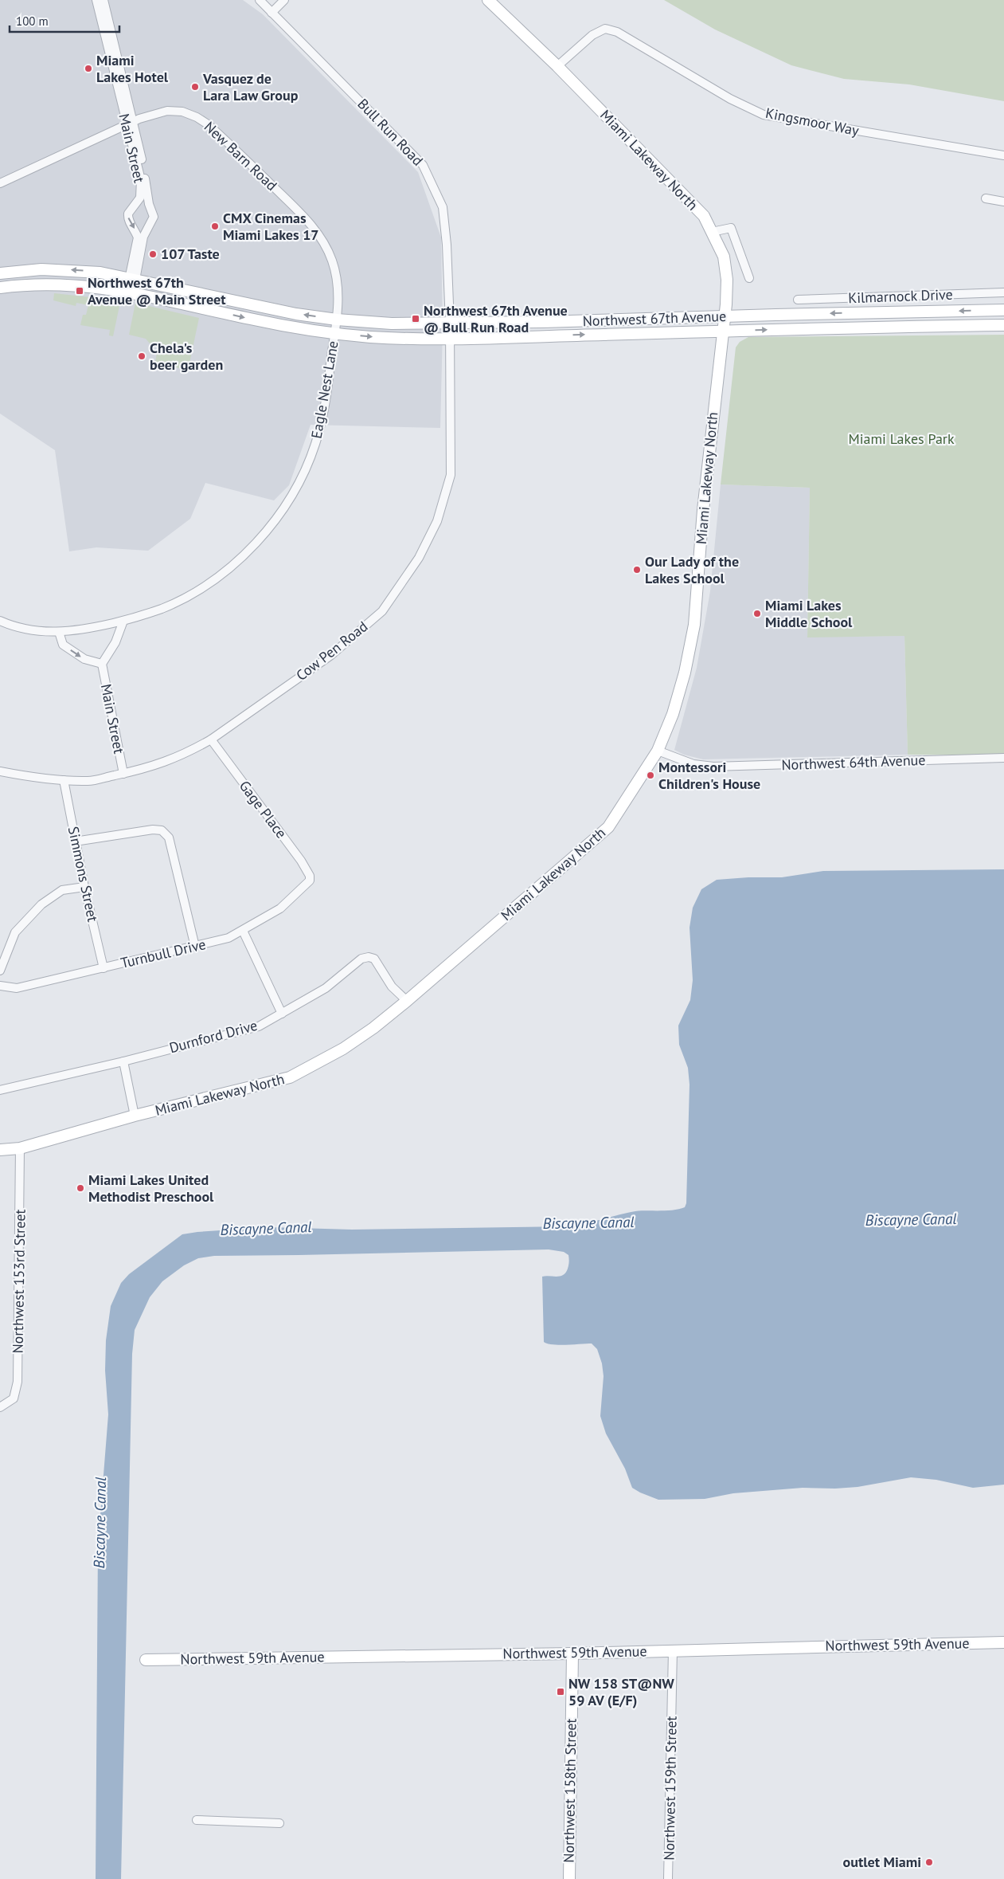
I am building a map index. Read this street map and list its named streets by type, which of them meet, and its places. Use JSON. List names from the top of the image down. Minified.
{"streets":{"street":["Kingsmoor Way","Bull Run Road","Main Street","New Barn Road","Miami Lakeway North","Kilmarnock Drive","Northwest 67th Avenue","Eagle Nest Lane","Cow Pen Road","Northwest 64th Avenue","Gage Place","Simmons Street","Turnbull Drive","Durnford Drive","Northwest 153rd Street","Northwest 59th Avenue","Northwest 159th Street","Northwest 158th Street"]},"crossings":[["Kingsmoor Way","Miami Lakeway North"],["Bull Run Road","Northwest 67th Avenue"],["Bull Run Road","Cow Pen Road"],["Main Street","New Barn Road"],["Main Street","Northwest 67th Avenue"],["Main Street","Eagle Nest Lane"],["Main Street","Cow Pen Road"],["New Barn Road","Northwest 67th Avenue"],["New Barn Road","Eagle Nest Lane"],["Miami Lakeway North","Northwest 67th Avenue"],["Miami Lakeway North","Northwest 64th Avenue"],["Miami Lakeway North","Durnford Drive"],["Miami Lakeway North","Northwest 153rd Street"],["Northwest 67th Avenue","Eagle Nest Lane"],["Northwest 67th Avenue","Cow Pen Road"],["Cow Pen Road","Gage Place"],["Cow Pen Road","Simmons Street"],["Gage Place","Turnbull Drive"],["Simmons Street","Turnbull Drive"],["Northwest 59th Avenue","Northwest 159th Street"],["Northwest 59th Avenue","Northwest 158th Street"]],"water":["Biscayne Canal"],"parks":["Miami Lakes Park"],"places":{"other":["Miami Lakes Hotel","Vasquez de Lara Law Group","CMX Cinemas Miami Lakes 17","107 Taste","Chela's beer garden","Our Lady of the Lakes School","Miami Lakes Middle School","Montessori Children's House","Miami Lakes United Methodist Preschool","outlet Miami"],"transit":["Northwest 67th Avenue @ Main Street","Northwest 67th Avenue @ Bull Run Road","NW 158 ST@NW 59 AV (E/F)"]},"scale_bar":"100 m"}
